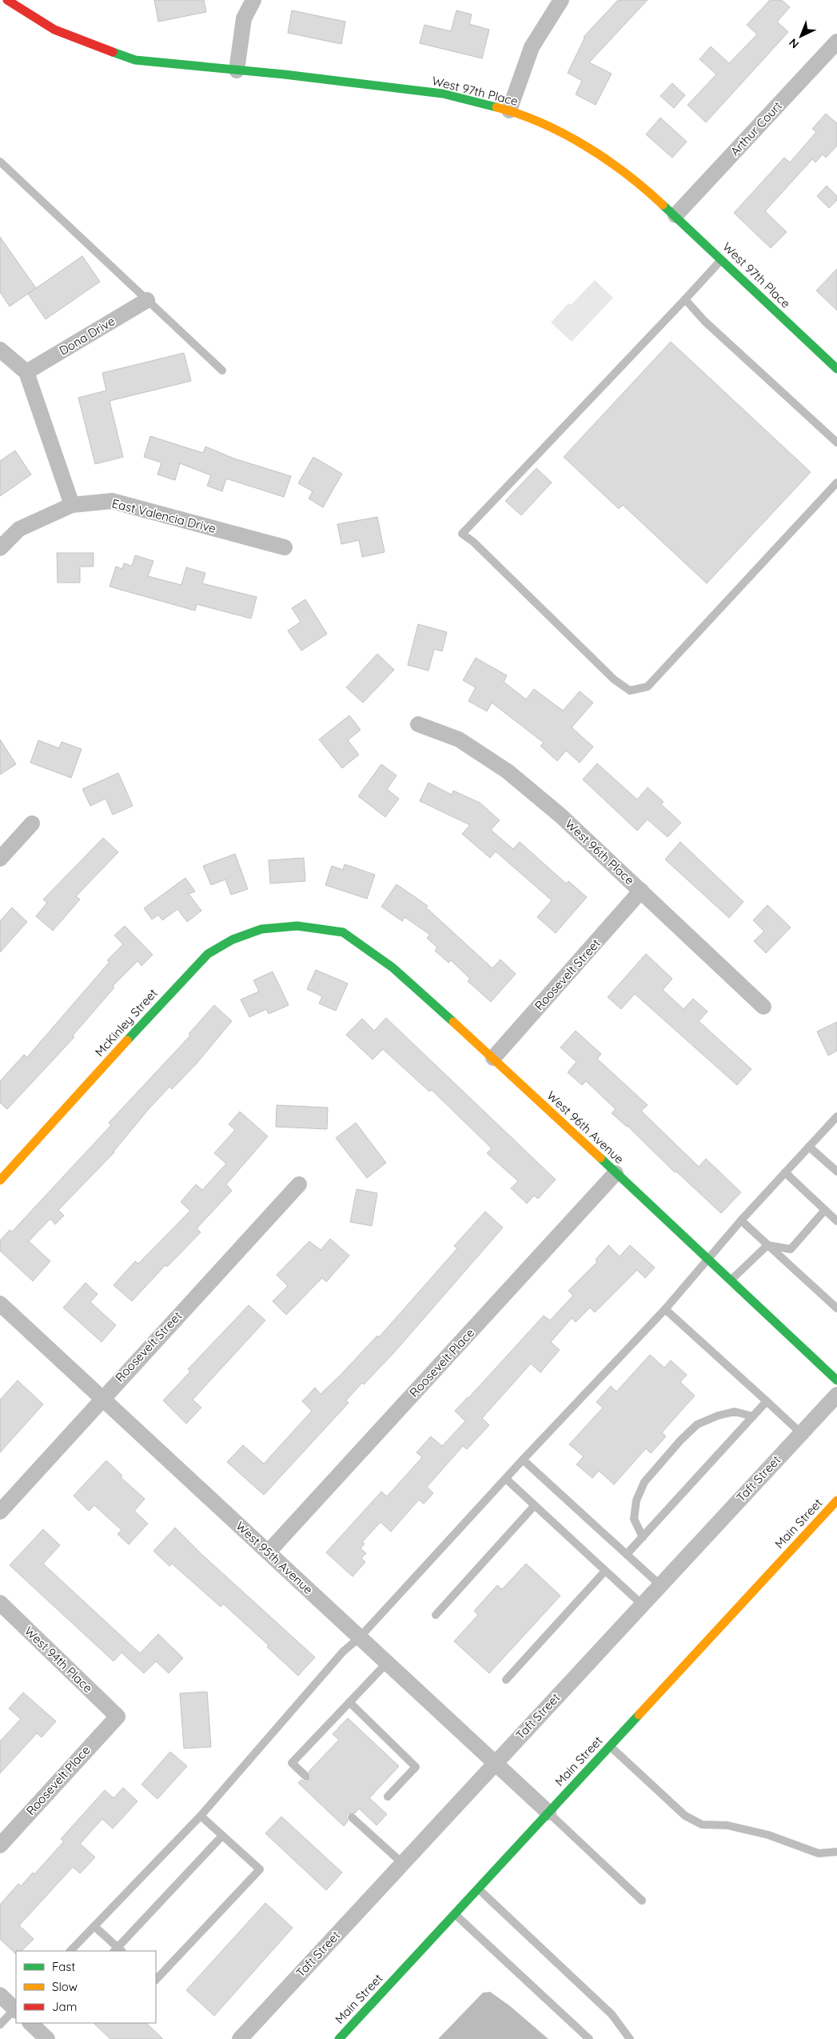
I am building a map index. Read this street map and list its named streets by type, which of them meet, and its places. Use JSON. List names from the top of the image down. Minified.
{"streets":{"street":["West 97th Place","Arthur Court","Dona Drive","East Valencia Drive","West 96th Place","Roosevelt Street","McKinley Street","West 96th Avenue","Roosevelt Place","Taft Street","Main Street","West 95th Avenue","West 94th Place"]},"crossings":[["West 97th Place","Arthur Court"],["West 96th Place","Roosevelt Street"],["Roosevelt Street","West 96th Avenue"],["Roosevelt Street","West 95th Avenue"],["McKinley Street","West 96th Avenue"],["West 96th Avenue","Roosevelt Place"],["Roosevelt Place","West 95th Avenue"],["Roosevelt Place","West 94th Place"],["Taft Street","West 95th Avenue"],["Main Street","West 95th Avenue"]],"legend":["Fast","Slow","Jam"],"north":"bottom left"}
